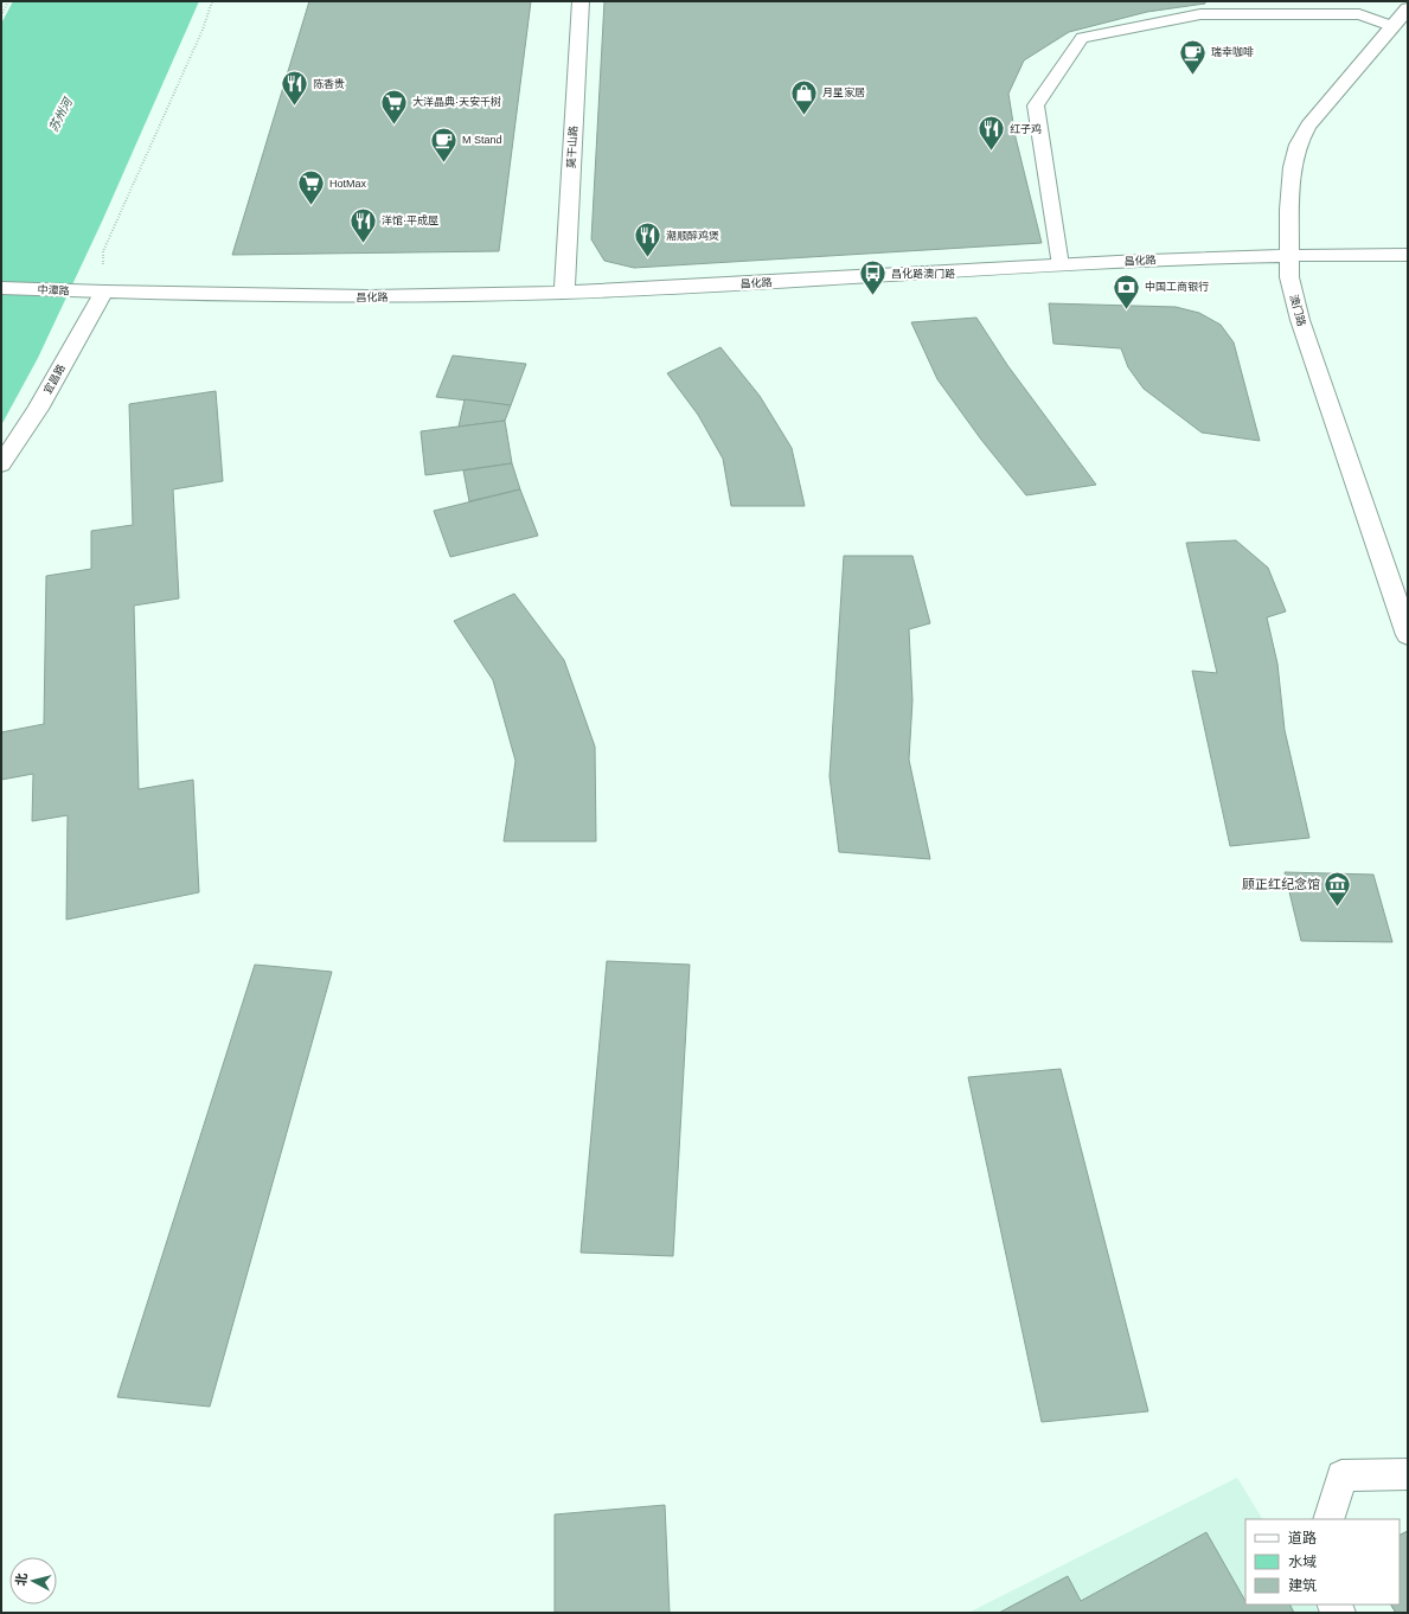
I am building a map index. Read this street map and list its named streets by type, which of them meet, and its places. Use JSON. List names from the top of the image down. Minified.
{"streets":{"street":["莫干山路","昌化路","中潭路","澳门路","宜昌路"]},"crossings":[["莫干山路","昌化路"],["昌化路","中潭路"],["昌化路","澳门路"],["昌化路","宜昌路"],["中潭路","宜昌路"]],"water":["苏州河"],"places":{"cafe":["瑞幸咖啡","M Stand"],"restaurant":["陈香贵","红子鸡","洋馆·平成屋","潮顺醉鸡煲"],"shop":["月星家居"],"supermarket":["大洋晶典·天安千树","HotMax"],"bus stop":["昌化路澳门路"],"bank":["中国工商银行"],"museum":["顾正红纪念馆"]},"legend":["道路","水域","建筑"],"north":"left"}
